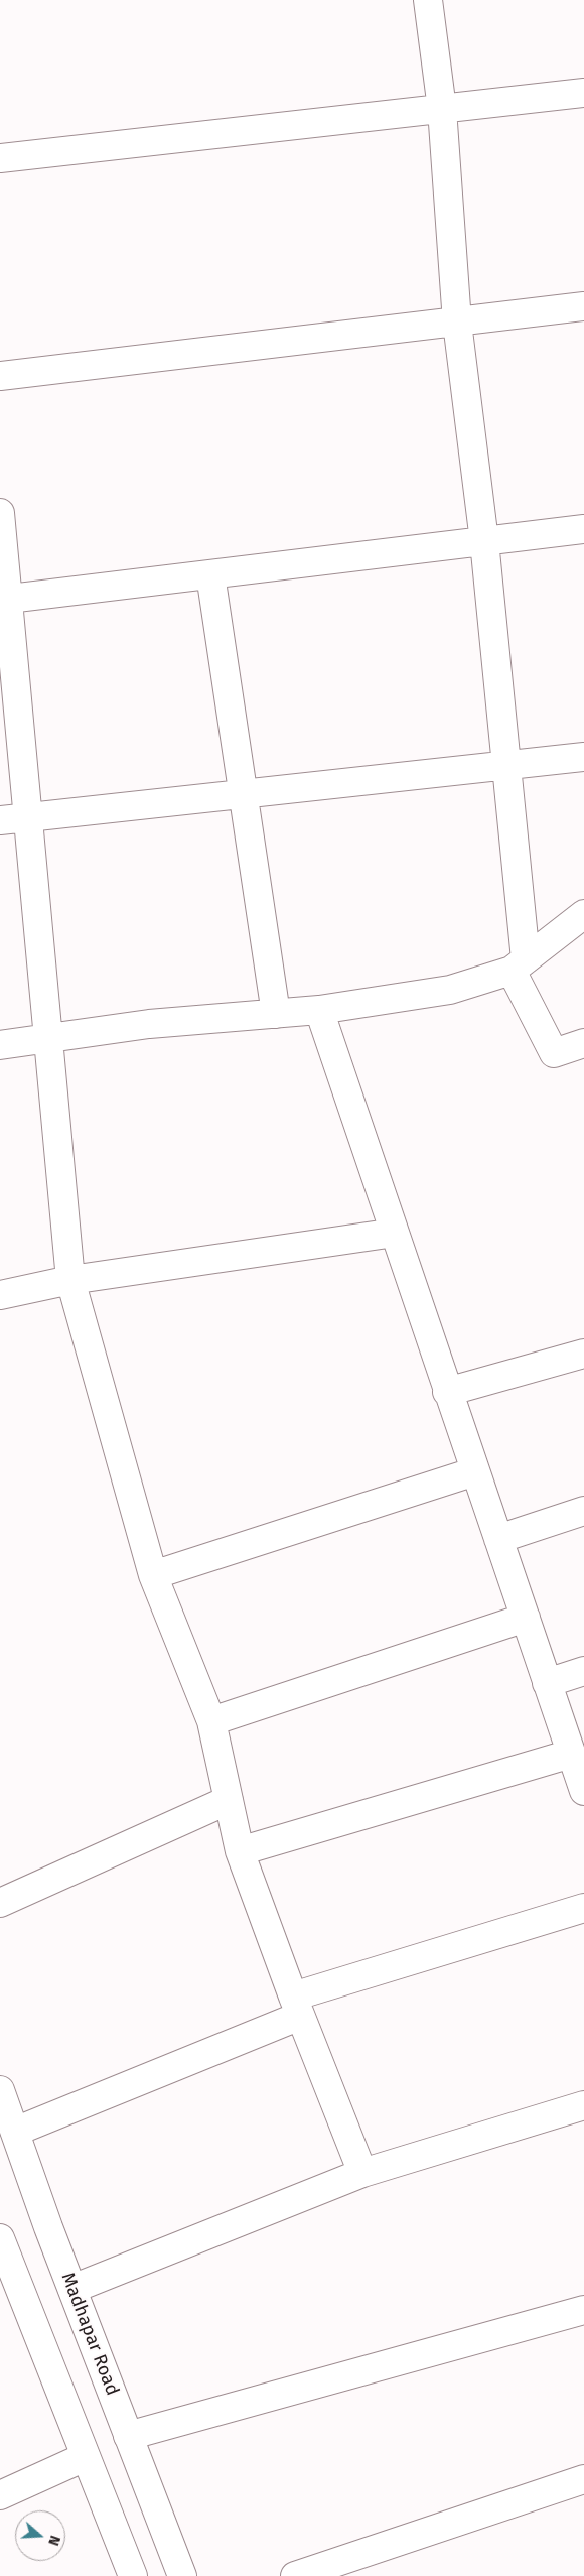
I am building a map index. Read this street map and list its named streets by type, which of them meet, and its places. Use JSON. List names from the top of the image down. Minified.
{"streets":{"street":["Madhapar Road"]},"north":"right"}
